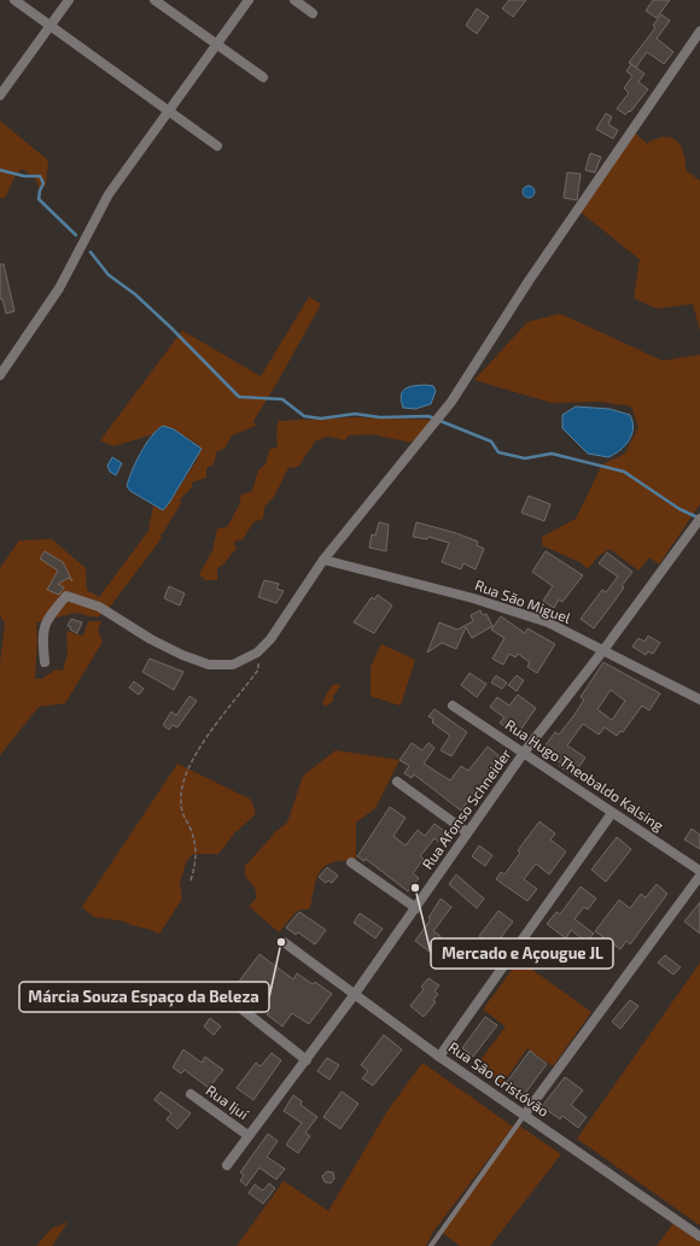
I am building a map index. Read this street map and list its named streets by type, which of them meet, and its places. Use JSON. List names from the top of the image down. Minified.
{"streets":{"street":["Rua São Miguel","Rua Hugo Theobaldo Kalsing","Rua Afonso Schneider","Rua São Cristóvão","Rua Ijuí"]},"crossings":[["Rua São Miguel","Rua Afonso Schneider"],["Rua Hugo Theobaldo Kalsing","Rua Afonso Schneider"],["Rua Afonso Schneider","Rua São Cristóvão"],["Rua Afonso Schneider","Rua Ijuí"]],"places":["Mercado e Açougue JL","Márcia Souza Espaço da Beleza"]}
